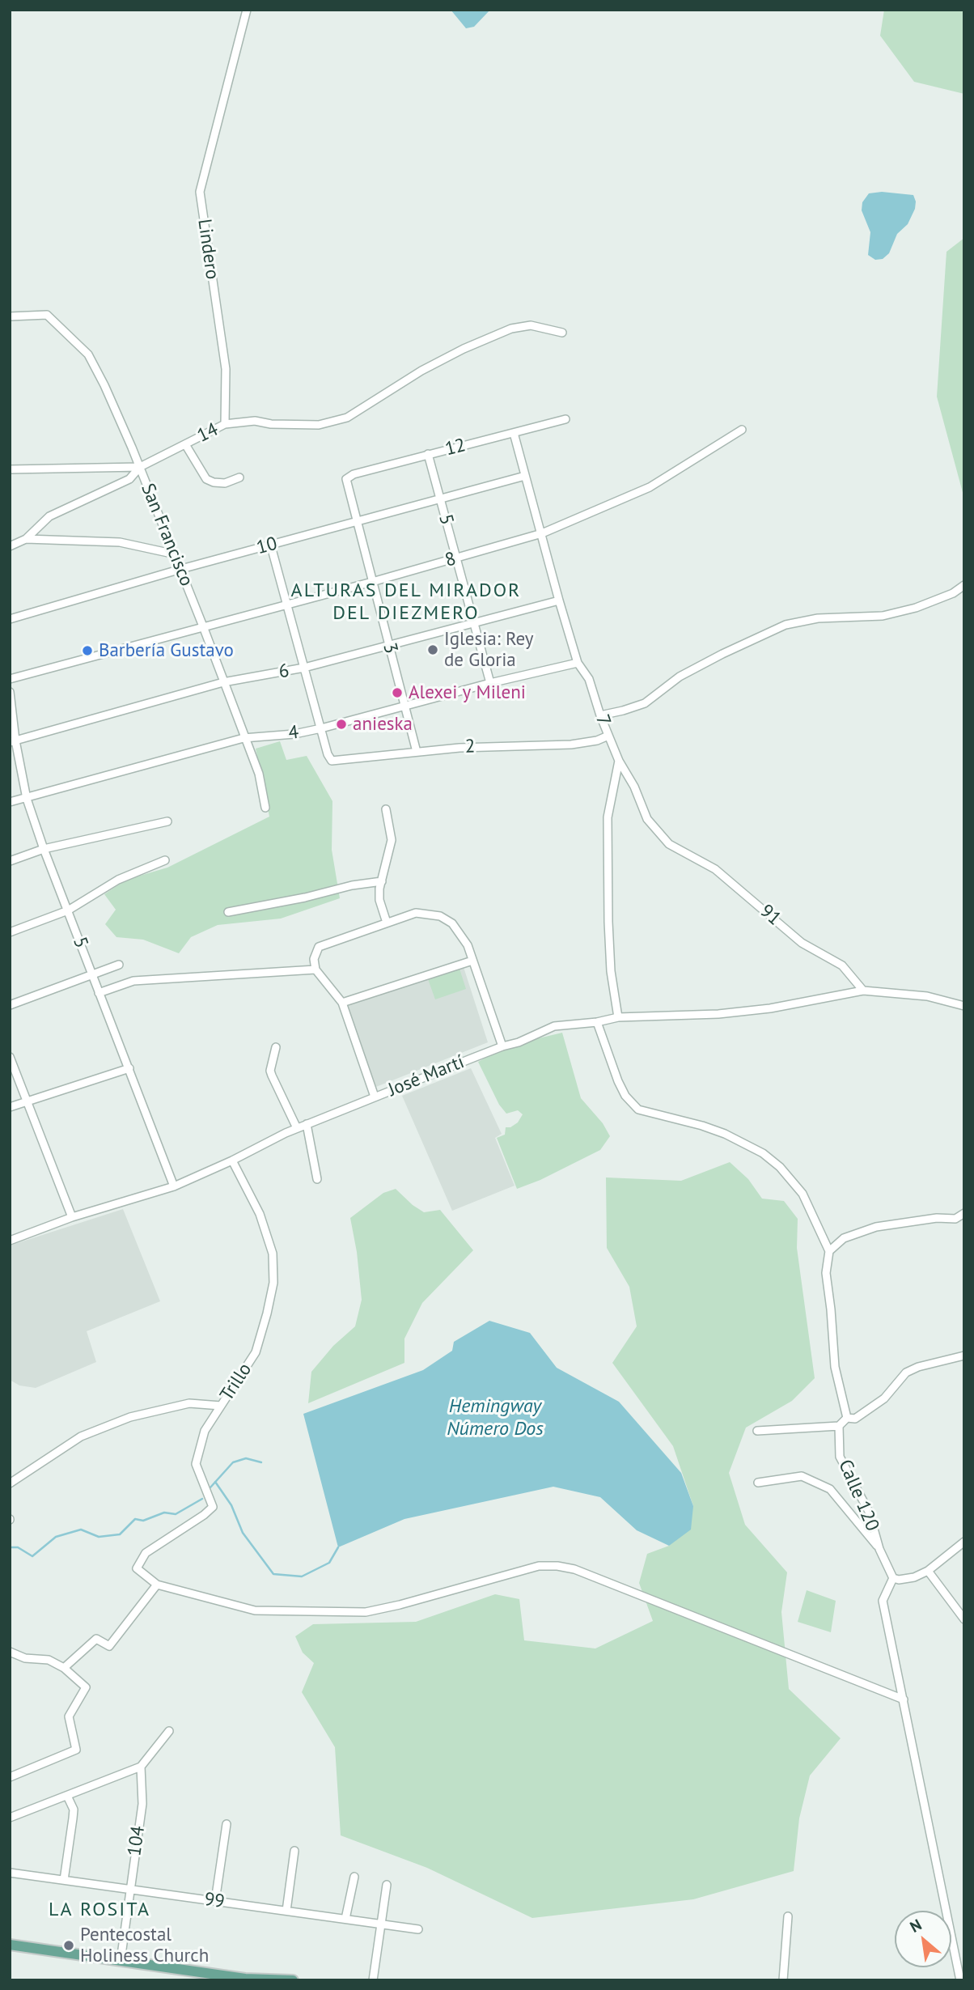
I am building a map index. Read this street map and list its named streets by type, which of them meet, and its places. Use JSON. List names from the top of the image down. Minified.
{"streets":{"street":["Lindero","14","12","5","San Francisco","10","8","3","6","7","4","2","91","José Martí","Trillo","Calle 120","104","99"]},"crossings":[["Lindero","14"],["14","San Francisco"],["12","5"],["12","3"],["12","7"],["5","10"],["5","8"],["5","6"],["5","4"],["5","José Martí"],["San Francisco","10"],["San Francisco","8"],["San Francisco","6"],["San Francisco","4"],["10","3"],["10","7"],["8","3"],["8","7"],["3","6"],["3","4"],["3","2"],["6","7"],["7","4"],["7","2"],["7","91"],["4","2"],["91","José Martí"],["José Martí","Trillo"],["104","99"]],"districts":["ALTURAS DEL MIRADOR DEL DIEZMERO","LA ROSITA"],"water":["Hemingway Número Dos"],"places":["Iglesia: Rey de Gloria","Barbería Gustavo","Alexei y Mileni","anieska","Pentecostal Holiness Church"],"north":"top left"}
